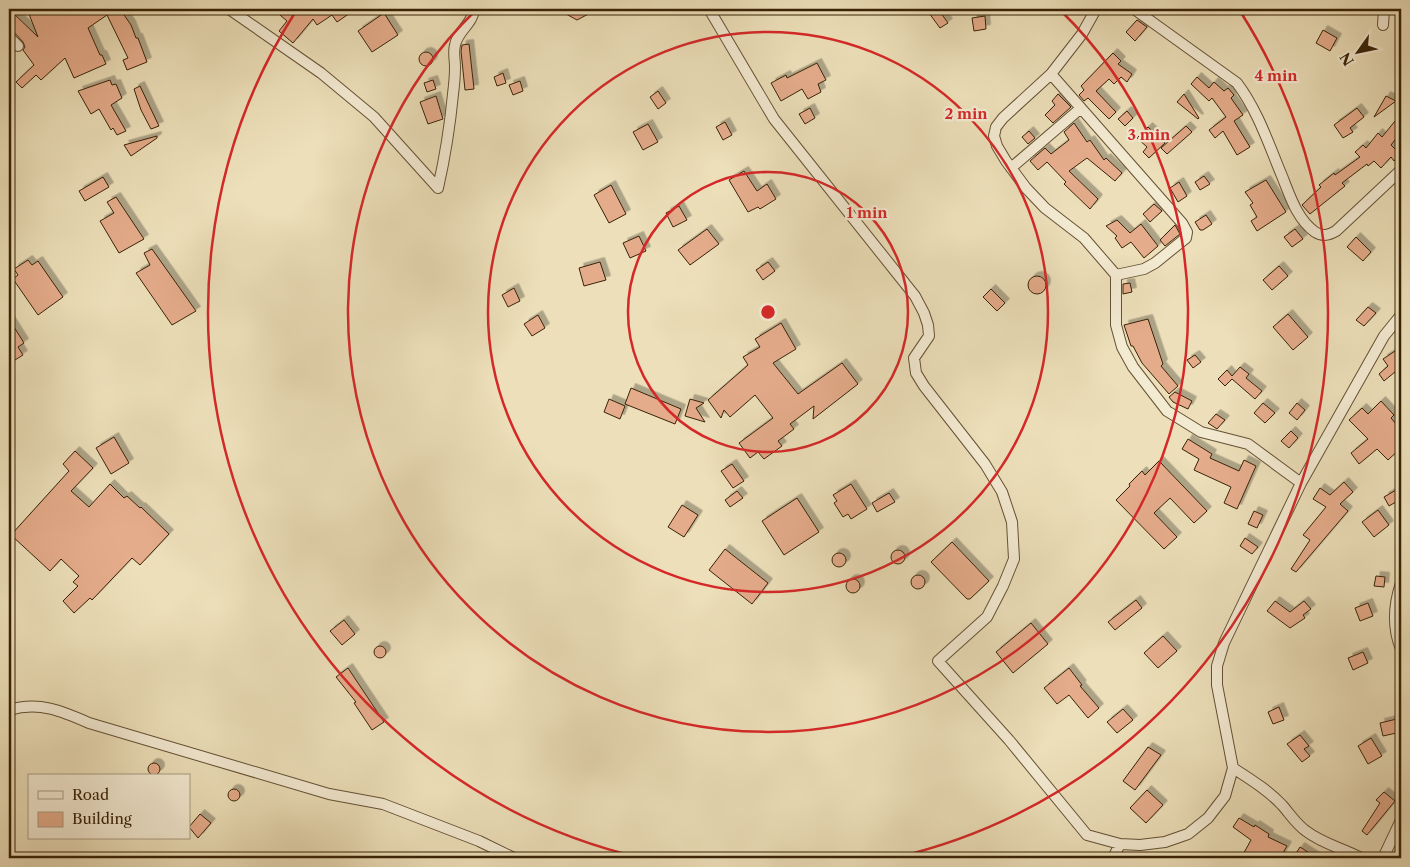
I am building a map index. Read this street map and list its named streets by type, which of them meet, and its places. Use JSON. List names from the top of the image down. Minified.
{"legend":["Road","Building"],"north":"bottom left","rings":["4 min","2 min","3 min","1 min"]}
